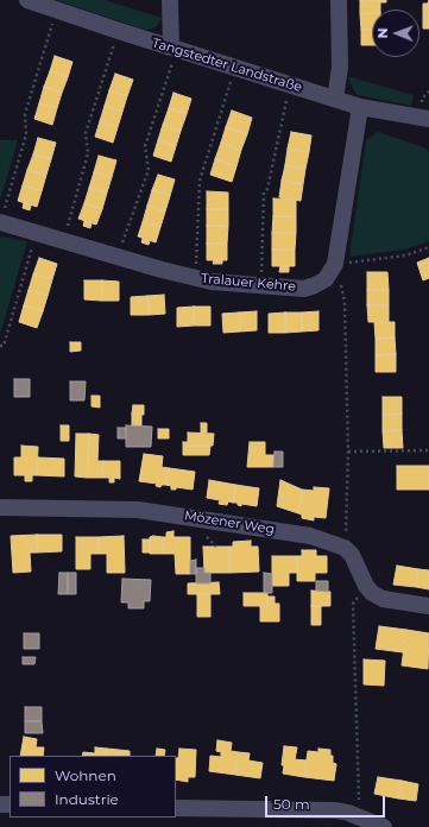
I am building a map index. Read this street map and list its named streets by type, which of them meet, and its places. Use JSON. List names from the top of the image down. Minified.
{"streets":{"street":["Tangstedter Landstraße","Tralauer Kehre","Mözener Weg"]},"crossings":[["Tangstedter Landstraße","Tralauer Kehre"]],"legend":["Wohnen","Industrie"],"scale_bar":"50 m","north":"left"}
